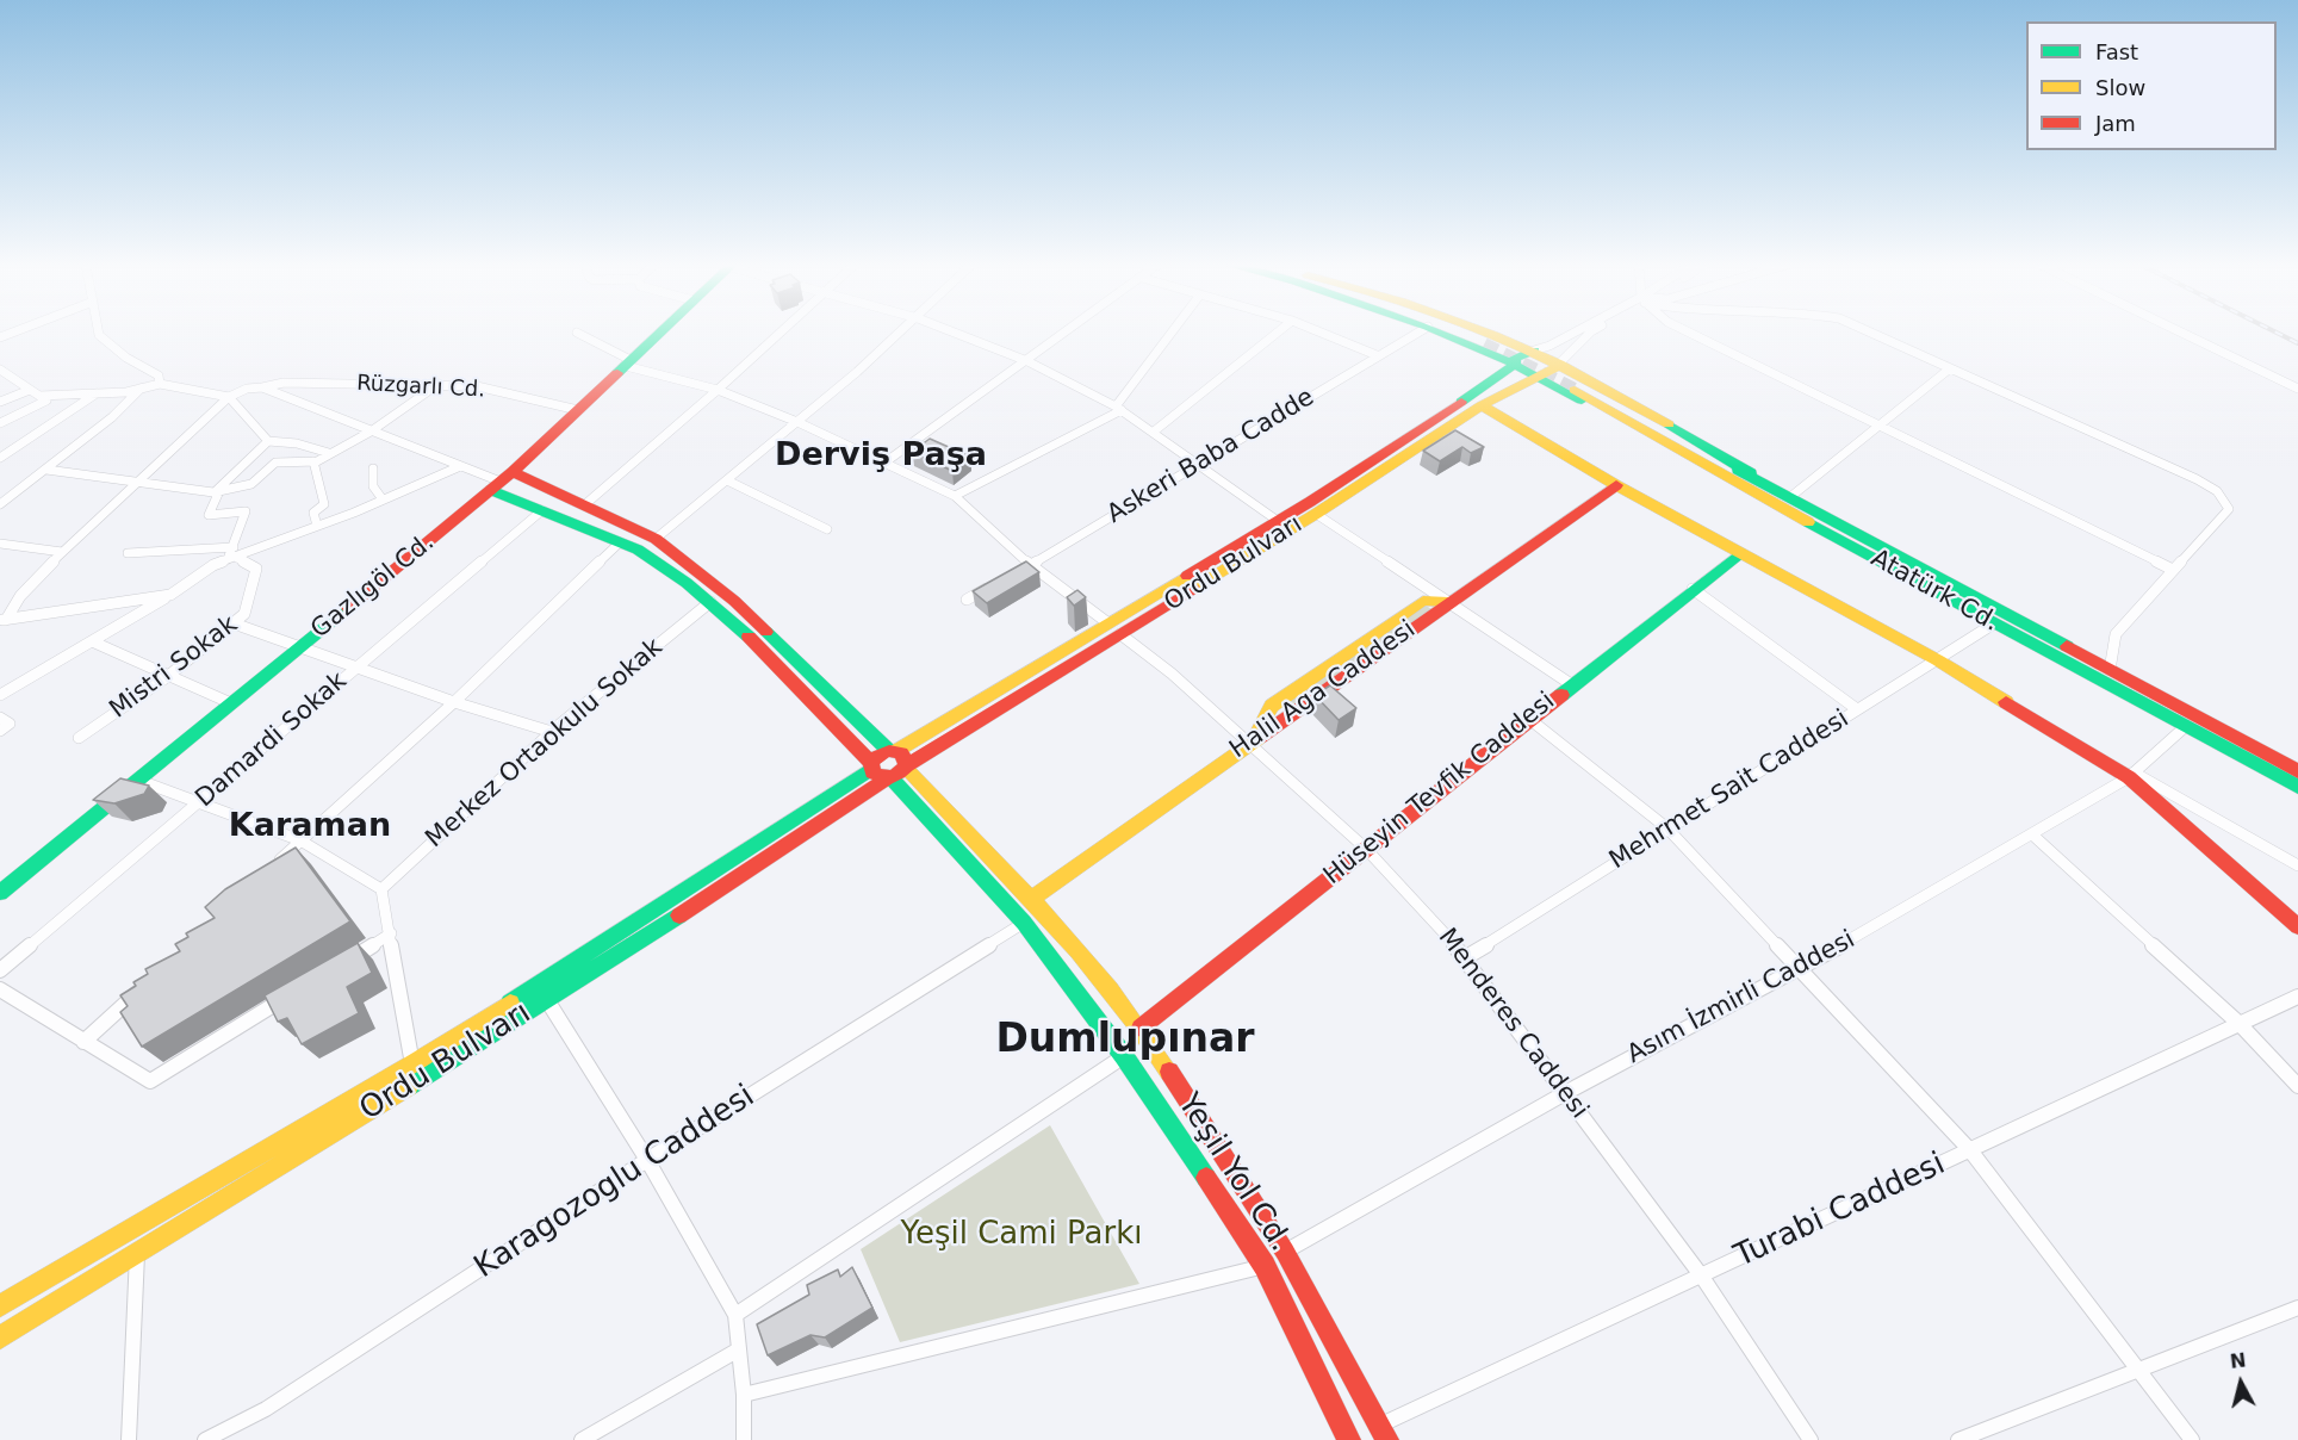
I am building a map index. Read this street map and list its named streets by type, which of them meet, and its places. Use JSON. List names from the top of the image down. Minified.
{"streets":{"street":["Rüzgarlı Cd.","Askeri Baba Cadde","Ordu Bulvarı","Gazlıgöl Cd.","Atatürk Cd.","Mistri Sokak","Halil Aga Caddesi","Damardi Sokak","Merkez Ortaokulu Sokak","Hüseyin Tevfik Caddesi","Mehrmet Sait Caddesi","Asım İzmirli Caddesi","Menderes Caddesi","Yeşil Yol Cd.","Karagozoglu Caddesi","Turabi Caddesi"]},"crossings":[["Rüzgarlı Cd.","Gazlıgöl Cd."],["Askeri Baba Cadde","Menderes Caddesi"],["Ordu Bulvarı","Menderes Caddesi"],["Ordu Bulvarı","Yeşil Yol Cd."],["Gazlıgöl Cd.","Menderes Caddesi"],["Atatürk Cd.","Mehrmet Sait Caddesi"],["Atatürk Cd.","Asım İzmirli Caddesi"],["Halil Aga Caddesi","Menderes Caddesi"],["Halil Aga Caddesi","Yeşil Yol Cd."],["Hüseyin Tevfik Caddesi","Menderes Caddesi"],["Hüseyin Tevfik Caddesi","Yeşil Yol Cd."],["Mehrmet Sait Caddesi","Menderes Caddesi"],["Asım İzmirli Caddesi","Menderes Caddesi"],["Asım İzmirli Caddesi","Yeşil Yol Cd."],["Menderes Caddesi","Turabi Caddesi"],["Yeşil Yol Cd.","Karagozoglu Caddesi"],["Yeşil Yol Cd.","Turabi Caddesi"]],"districts":["Derviş Paşa","Karaman","Dumlupınar"],"parks":["Yeşil Cami Parkı"],"legend":["Fast","Slow","Jam"],"north":"top"}
